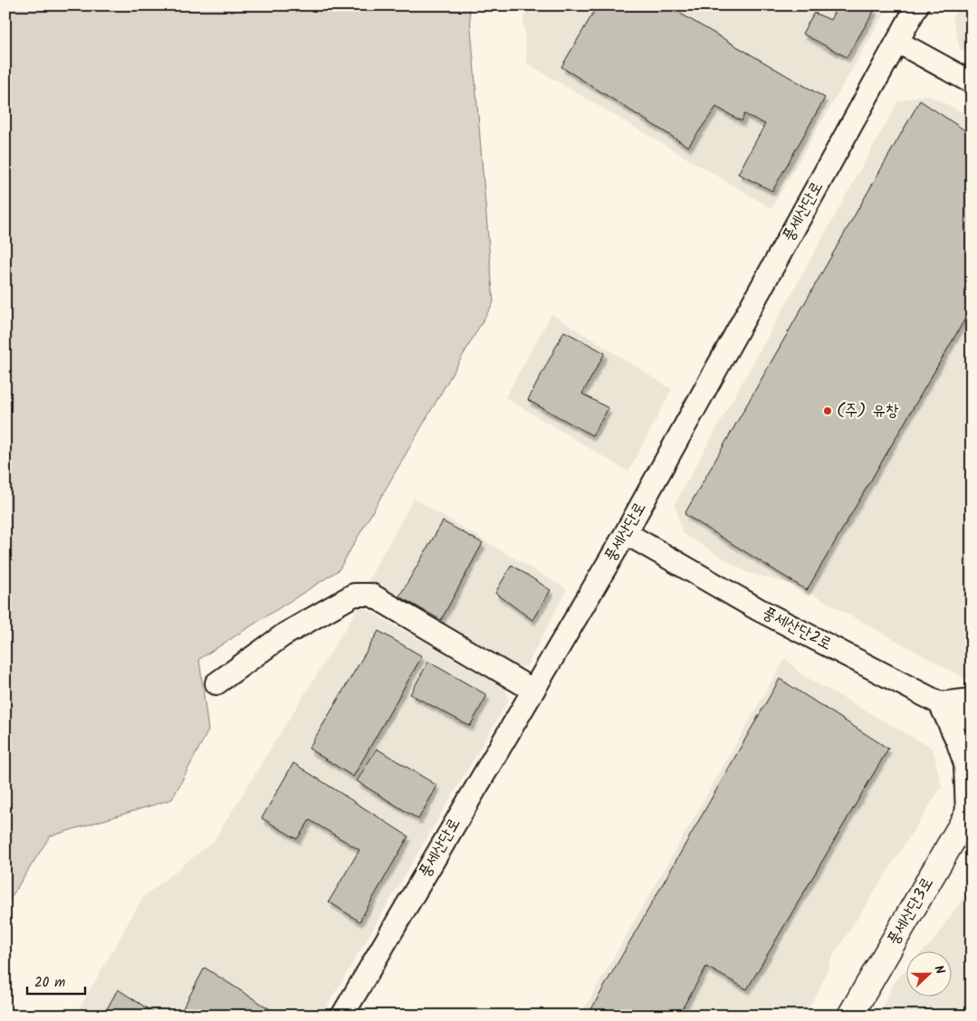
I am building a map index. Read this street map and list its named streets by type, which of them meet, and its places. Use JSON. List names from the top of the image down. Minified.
{"streets":{"street":["풍세산단로","풍세산단2로","풍세산단3로"]},"crossings":[["풍세산단로","풍세산단2로"]],"places":["(주) 유창"],"scale_bar":"20 m","north":"right"}
